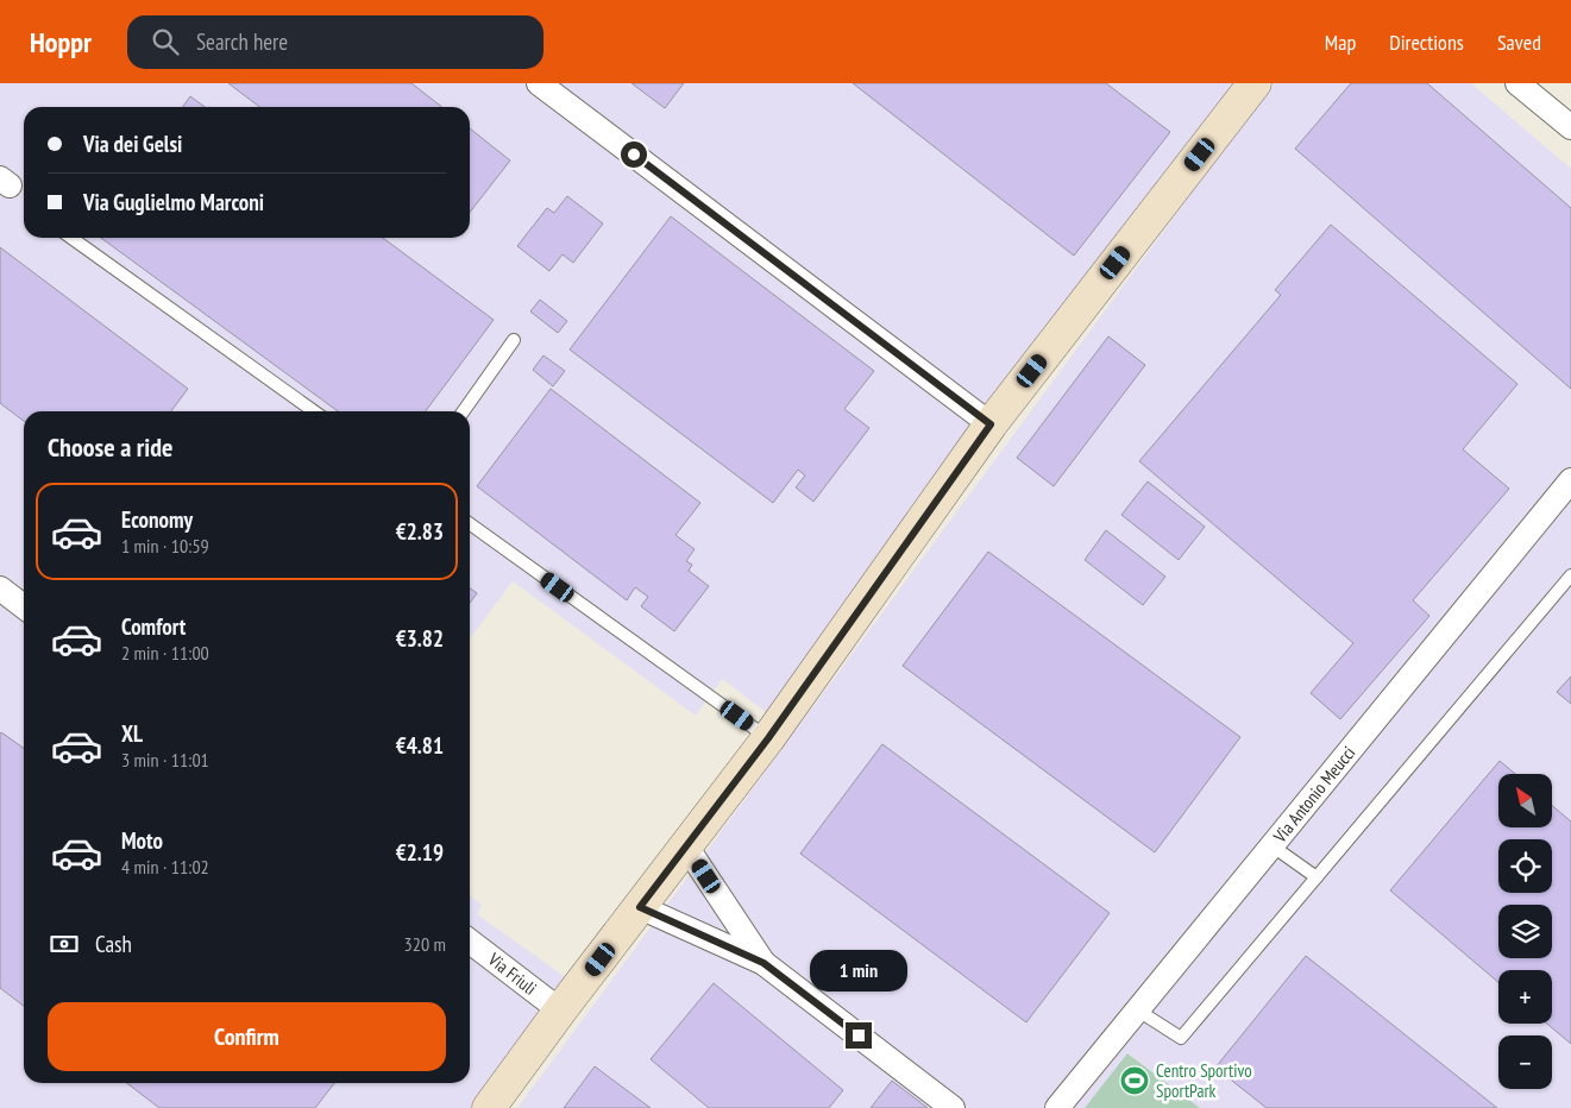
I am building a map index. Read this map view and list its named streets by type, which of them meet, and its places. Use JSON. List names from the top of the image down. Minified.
{"streets":{"street":["Via Antonio Meucci","Via Friuli"]},"places":{"sports":["Centro Sportivo SportPark"]},"north":"top left","page":{"header":"Hoppr","search":"Search here","nav":["Map","Directions","Saved"],"banner":["Via dei Gelsi","Via Guglielmo Marconi"],"heading":"Choose a ride","list":[{"name":"Economy","note":"1 min · 10:59","value":"€2.83"},{"name":"Comfort","note":"2 min · 11:00","value":"€3.82"},{"name":"XL","note":"3 min · 11:01","value":"€4.81"},{"name":"Moto","note":"4 min · 11:02","value":"€2.19"}],"map_buttons":["+","−"],"pay":["Cash","320 m"],"bubble":"1 min","buttons":"Confirm"}}
